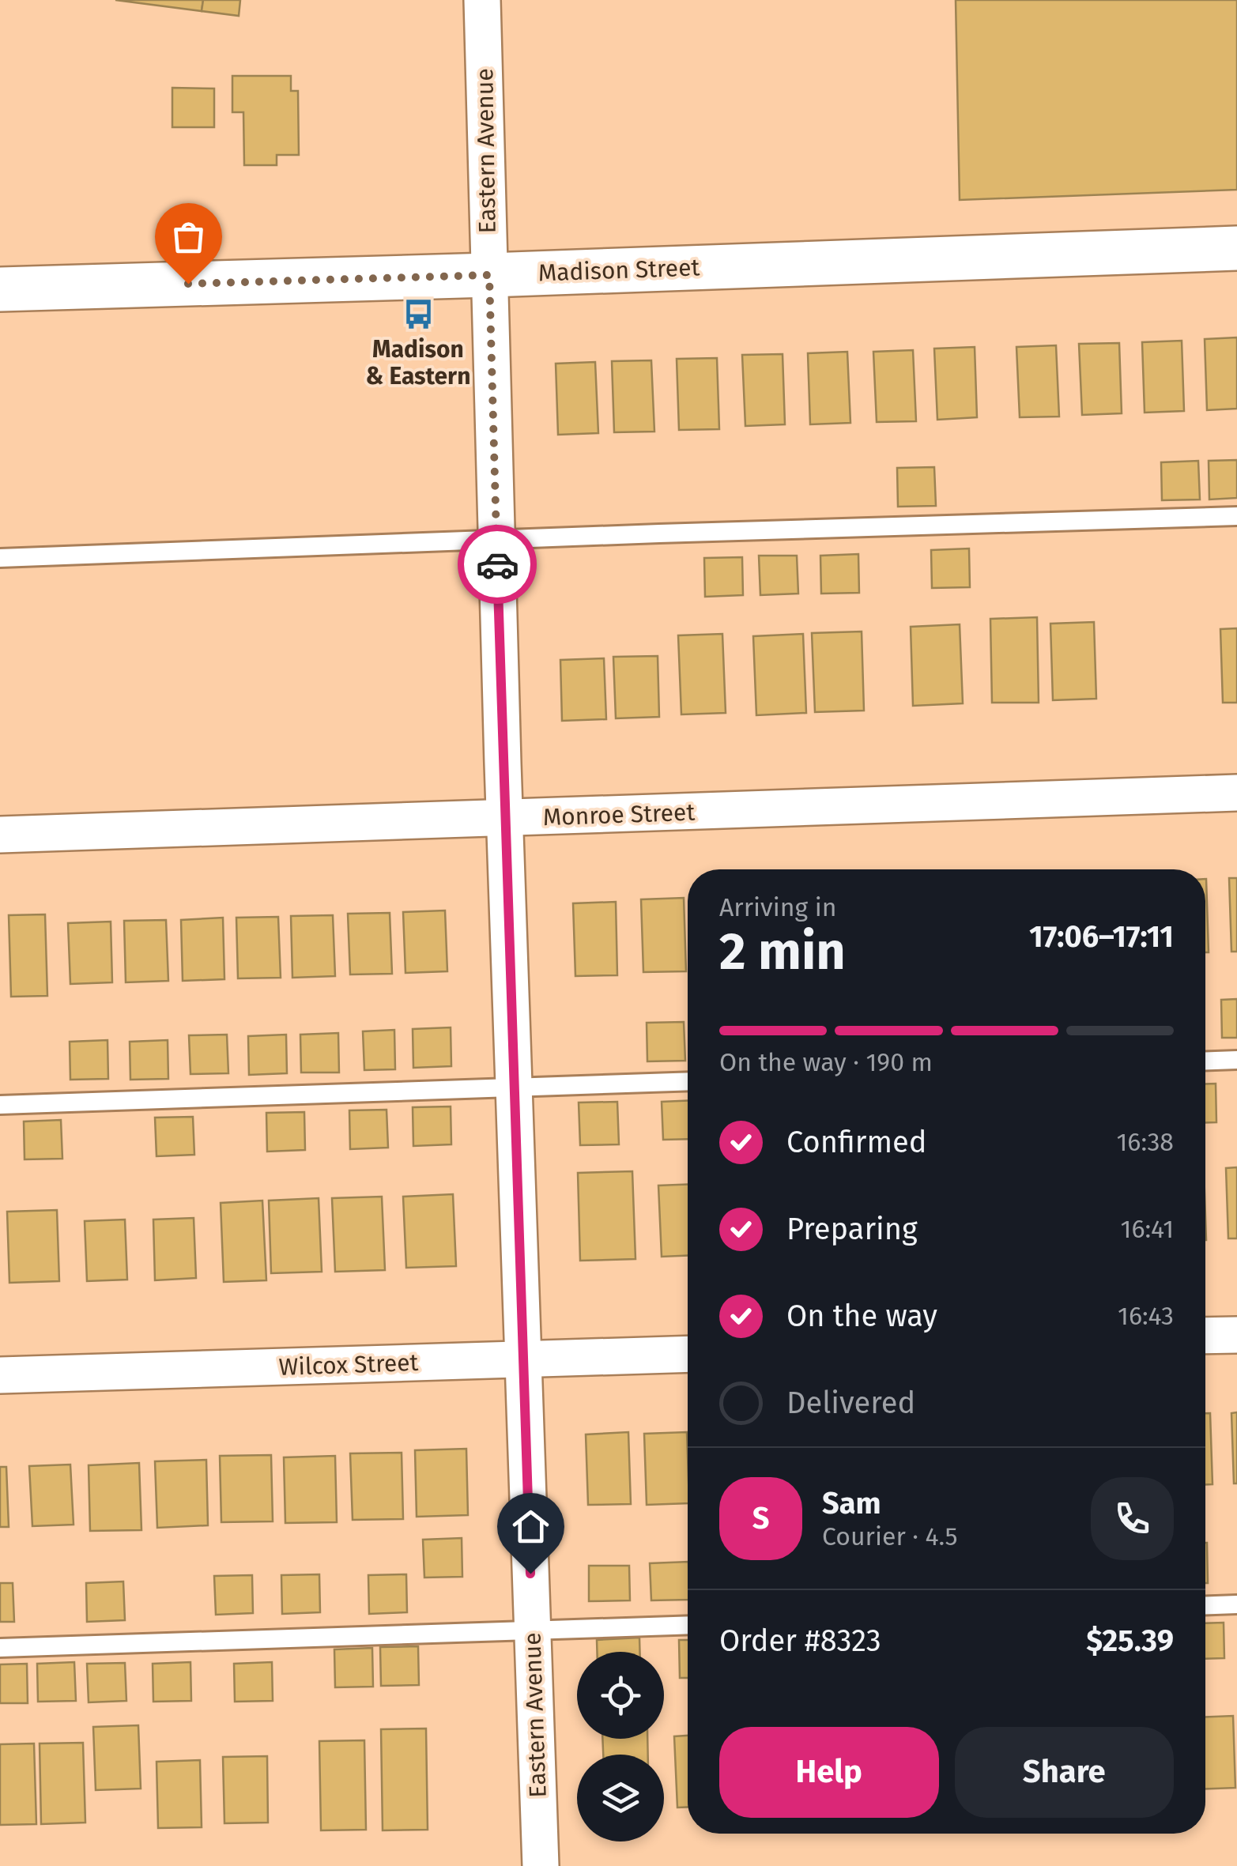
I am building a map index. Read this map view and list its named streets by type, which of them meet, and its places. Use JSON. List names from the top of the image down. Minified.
{"streets":{"street":["Eastern Avenue","Madison Street","Monroe Street","Wilcox Street"]},"crossings":[["Eastern Avenue","Madison Street"],["Eastern Avenue","Monroe Street"],["Eastern Avenue","Wilcox Street"]],"places":{"bus stop":["Madison & Eastern"]},"page":{"heading":["2 min","Arriving in","17:06–17:11"],"panel":["Sam","Courier · 4.5","Order #8323","$25.39"],"bar":"On the way · 190 m","list":[["Confirmed","16:38"],["Preparing","16:41"],["On the way","16:43"],"Delivered"],"round":"S","buttons":["Help","Share"]}}
